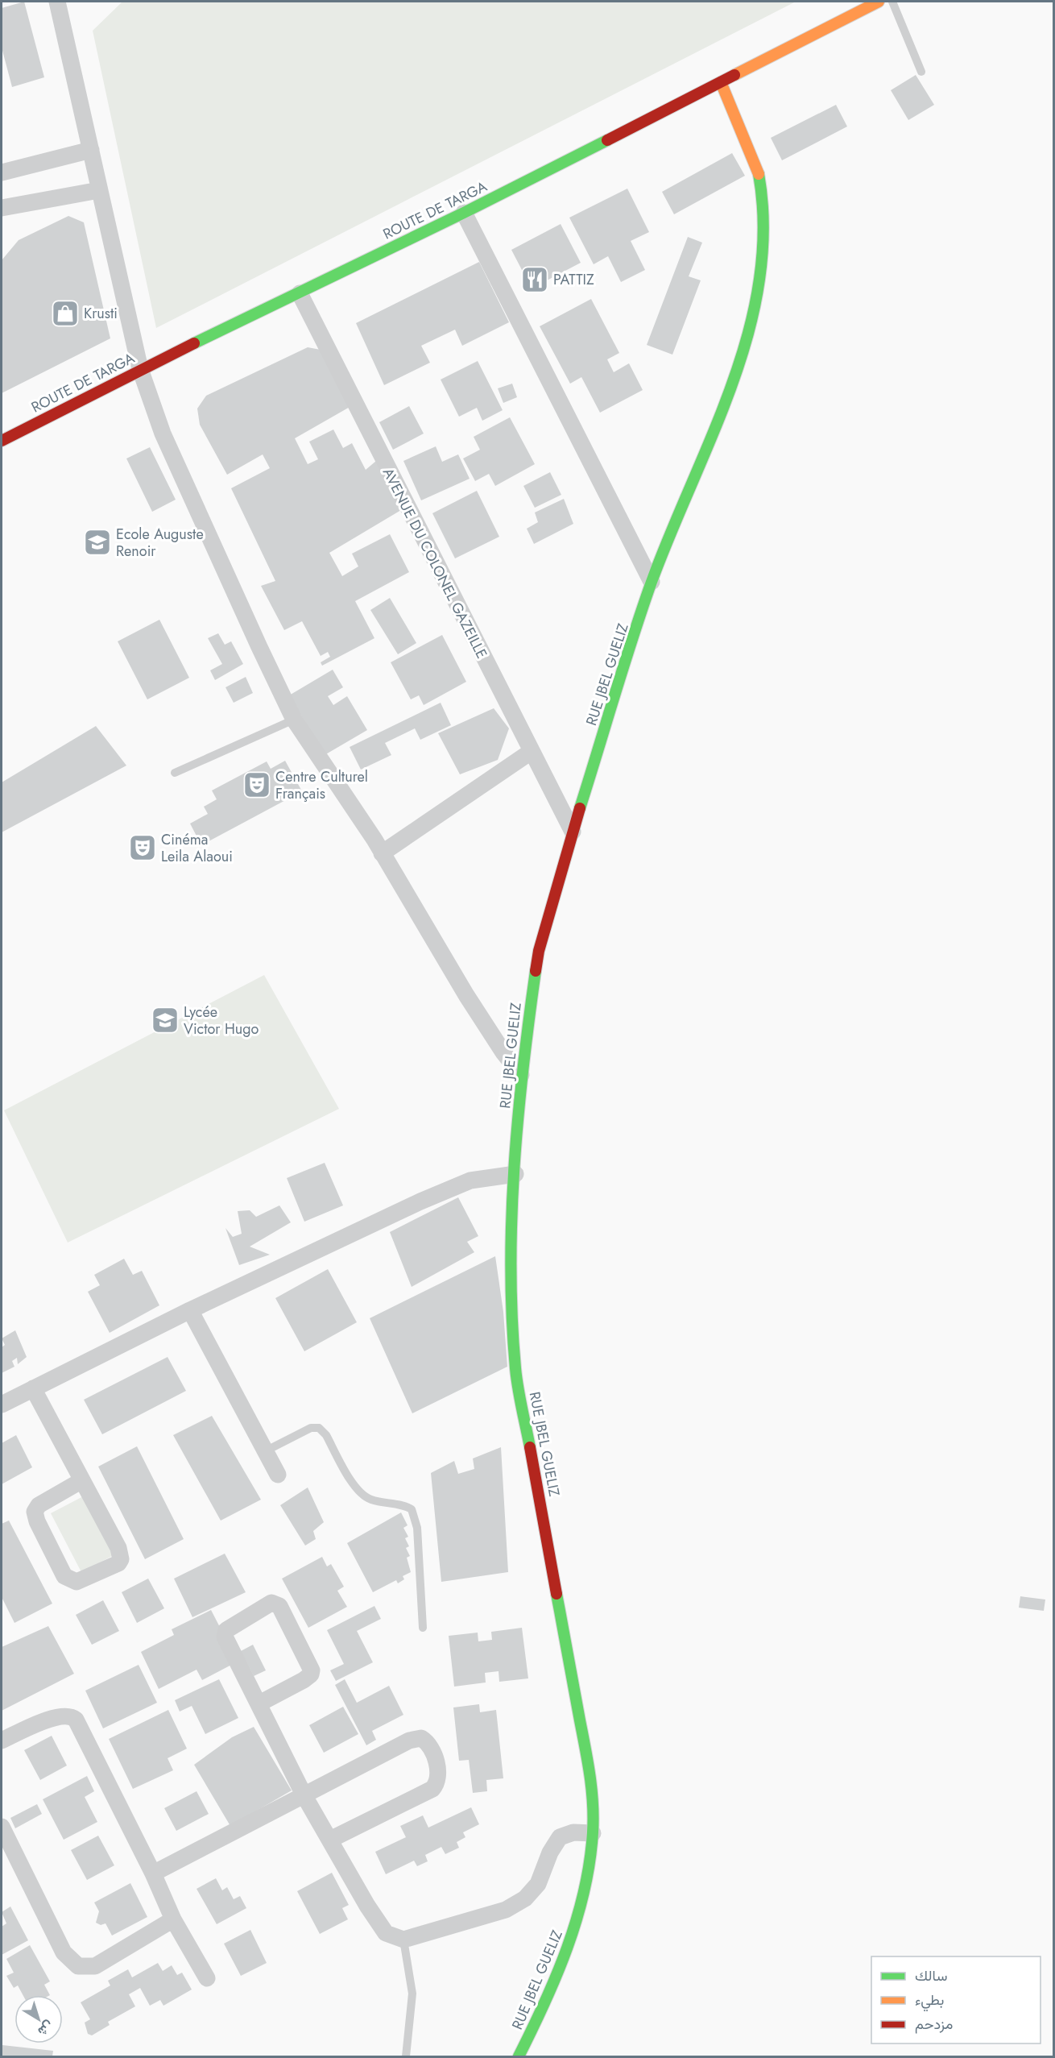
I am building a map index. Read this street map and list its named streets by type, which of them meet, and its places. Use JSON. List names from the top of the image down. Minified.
{"streets":{"street":["ROUTE DE TARGA","AVENUE DU COLONEL GAZEILLE","RUE JBEL GUELIZ"]},"crossings":[["ROUTE DE TARGA","AVENUE DU COLONEL GAZEILLE"],["ROUTE DE TARGA","RUE JBEL GUELIZ"],["AVENUE DU COLONEL GAZEILLE","RUE JBEL GUELIZ"]],"places":{"restaurant":["PATTIZ"],"shop":["Krusti"],"school or university":["Ecole Auguste Renoir","Lycée Victor Hugo"],"theatre":["Centre Culturel Français","Cinéma Leila Alaoui"]},"legend":["سالك","بطيء","مزدحم"],"north":"bottom right"}
